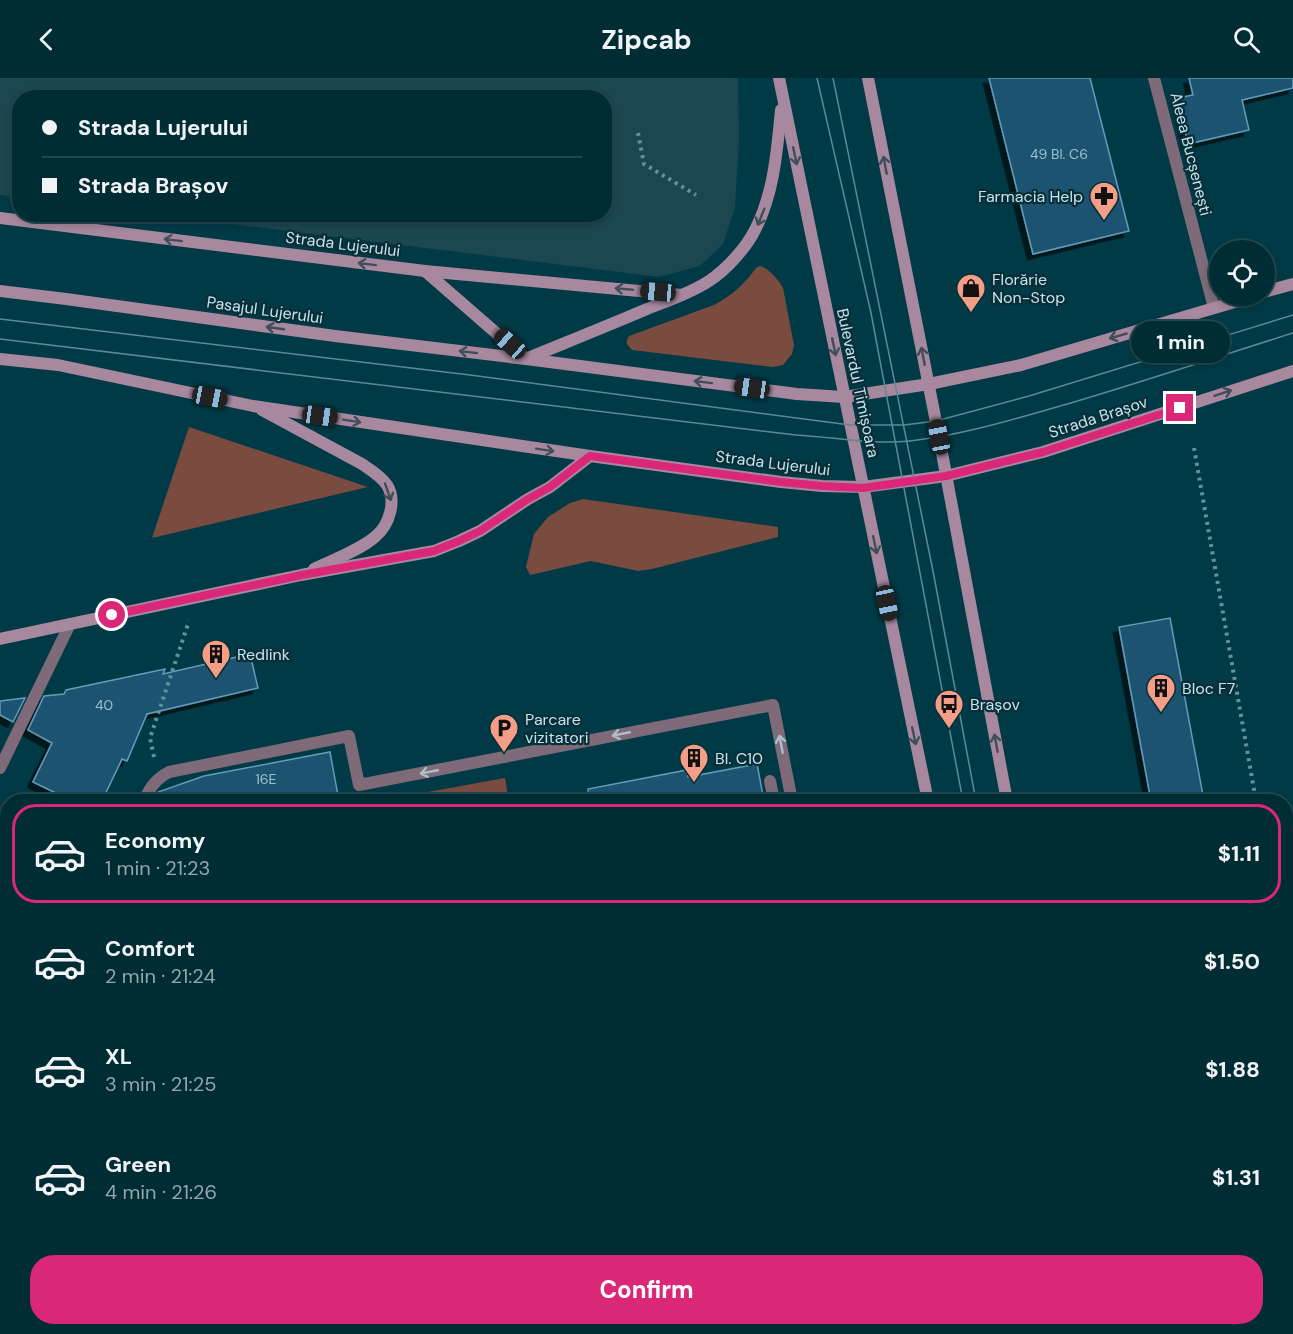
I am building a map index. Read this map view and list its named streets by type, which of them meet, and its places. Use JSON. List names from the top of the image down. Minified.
{"streets":{"main road":["Strada Lujerului","Pasajul Lujerului","Bulevardul Timișoara","Strada Brașov"],"street":["Aleea Bucșenești"]},"crossings":[["Strada Lujerului","Bulevardul Timișoara"],["Strada Lujerului","Strada Brașov"]],"places":{"pharmacy":["Farmacia Help"],"shop":["Florărie Non-Stop"],"building":["Redlink","Bloc F7","Bl. C10"],"bus stop":["Brașov"],"parking":["Parcare vizitatori"]},"house_numbers":["49 Bl. C6","40","16E"],"page":{"header":"Zipcab","banner":["Strada Lujerului","Strada Brașov"],"bubble":"1 min","list":[{"name":"Economy","note":"1 min · 21:23","value":"$1.11"},{"name":"Comfort","note":"2 min · 21:24","value":"$1.50"},{"name":"XL","note":"3 min · 21:25","value":"$1.88"},{"name":"Green","note":"4 min · 21:26","value":"$1.31"}],"buttons":"Confirm"}}
